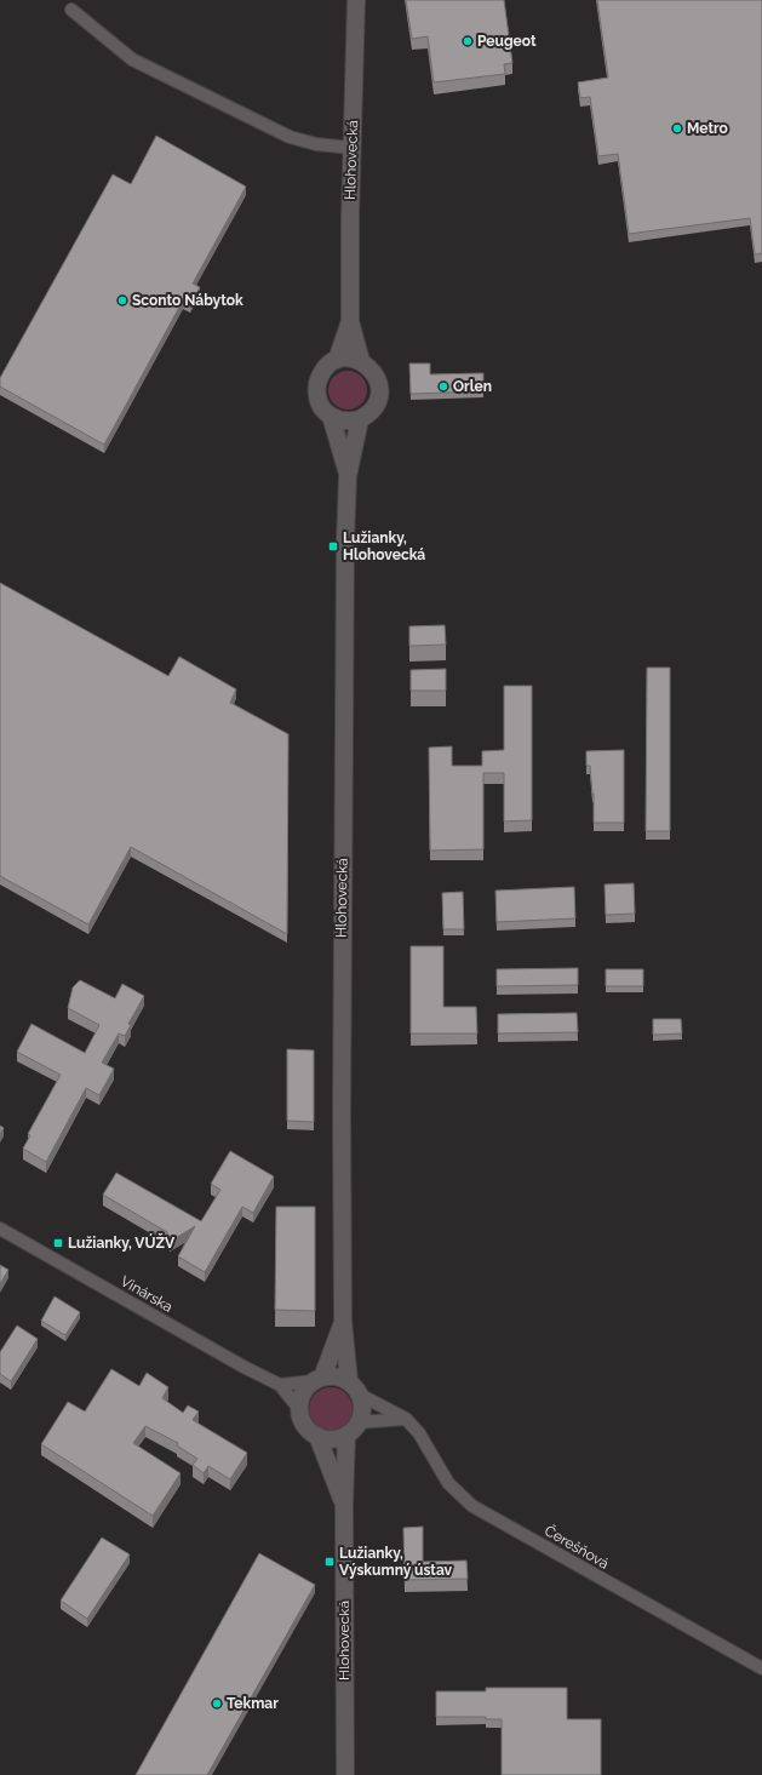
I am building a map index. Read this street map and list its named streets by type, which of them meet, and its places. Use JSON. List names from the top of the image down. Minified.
{"streets":{"main road":["Hlohovecká"],"street":["Vinárska","Čerešňová"]},"crossings":[["Hlohovecká","Vinárska"],["Hlohovecká","Čerešňová"],["Vinárska","Čerešňová"]],"places":{"other":["Peugeot","Metro","Sconto Nábytok","Orlen","Tekmar"],"transit":["Lužianky, Hlohovecká","Lužianky, VÚŽV","Lužianky, Výskumný ústav"]}}
